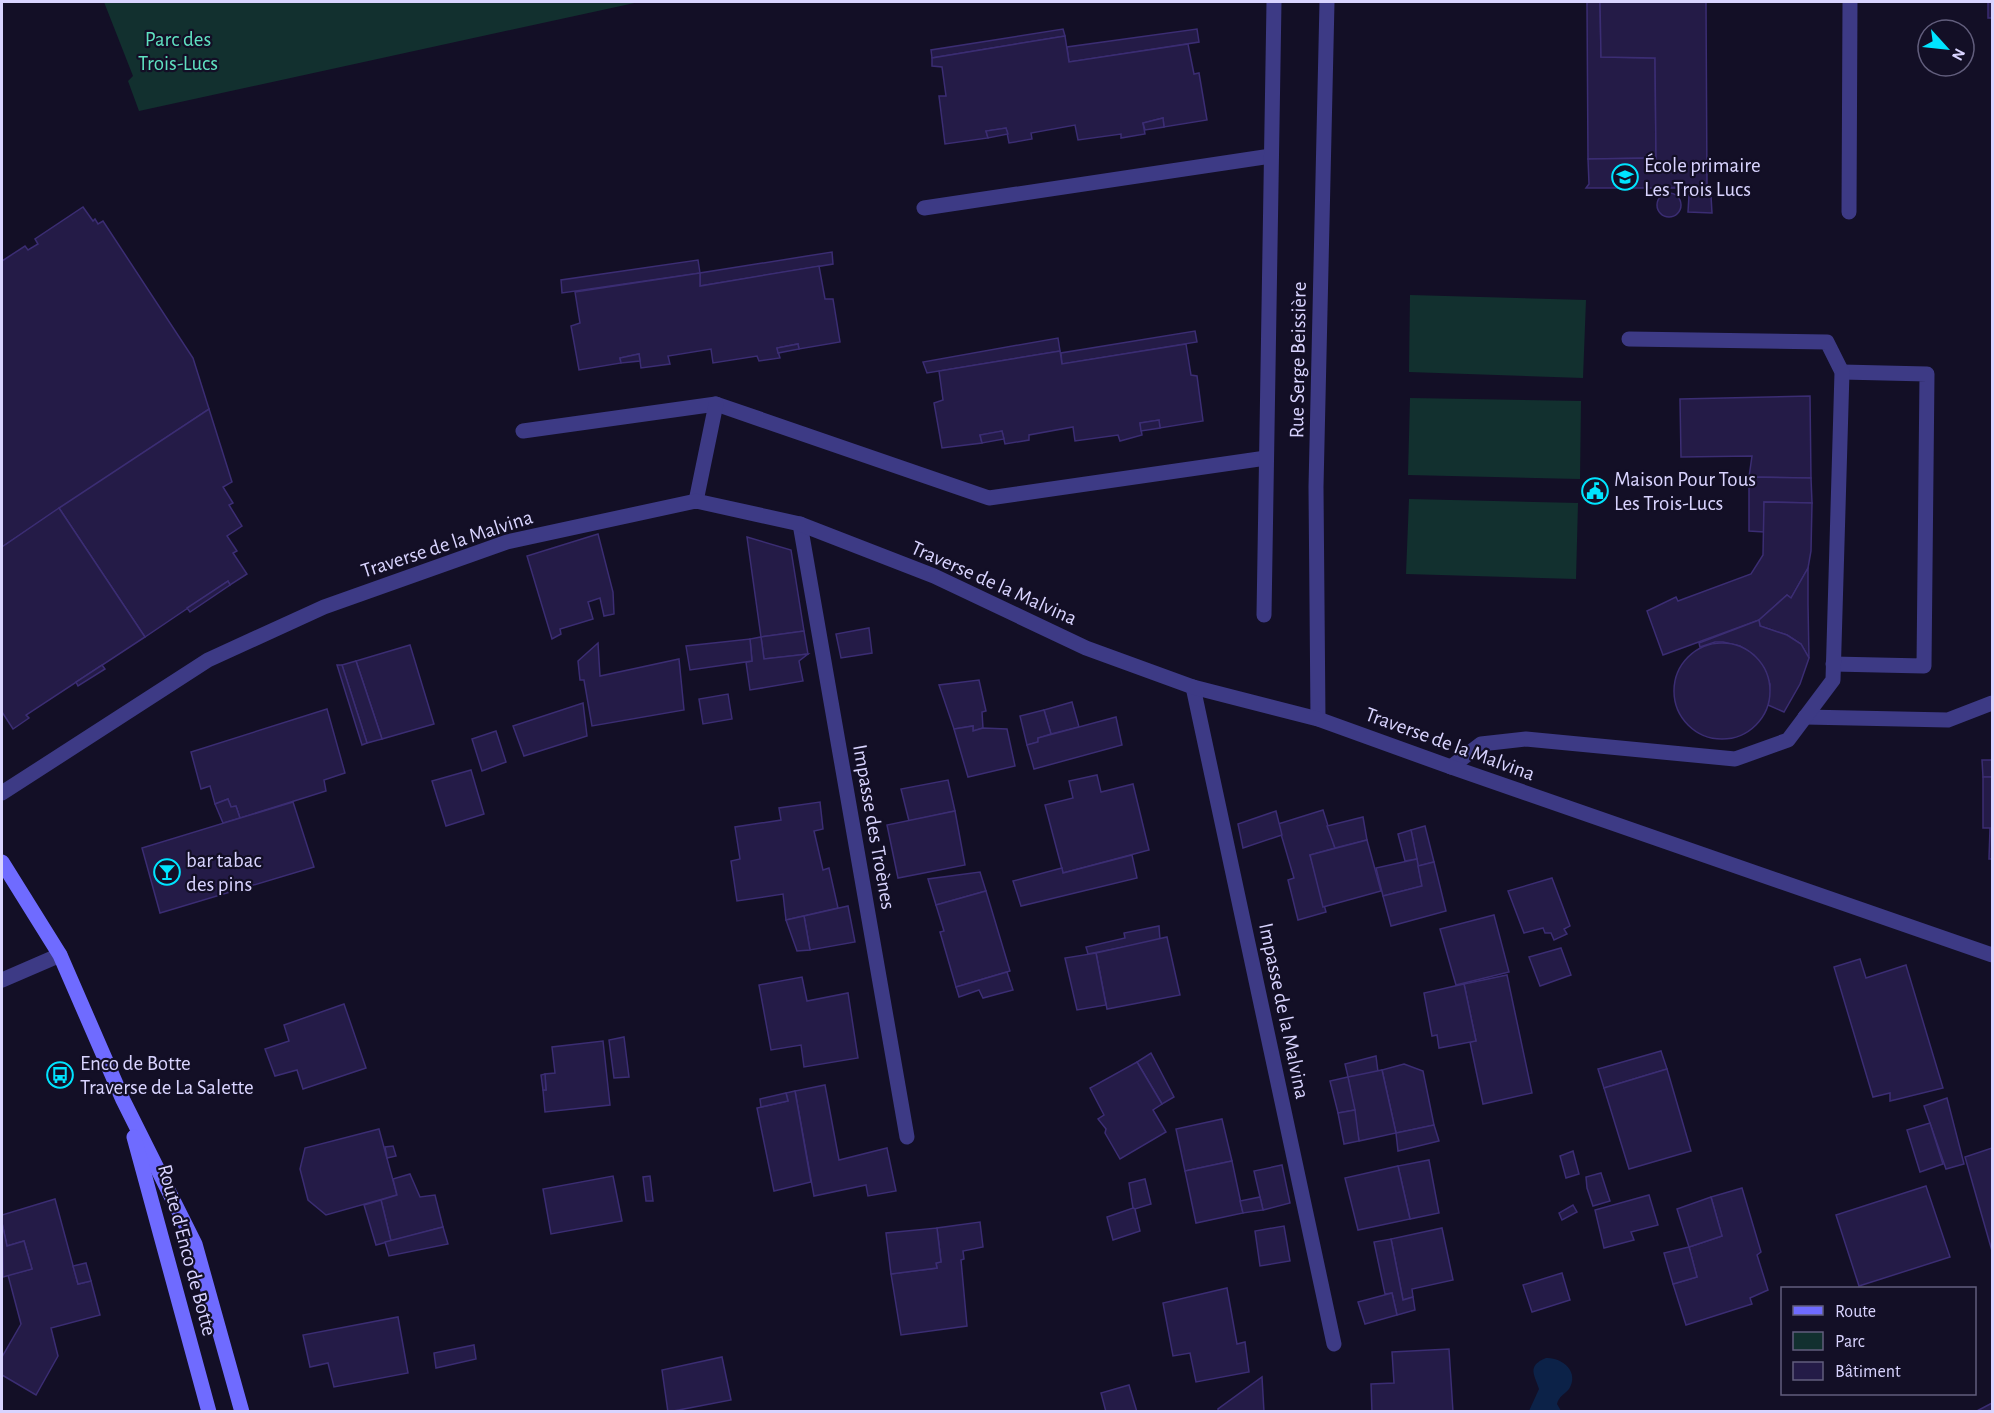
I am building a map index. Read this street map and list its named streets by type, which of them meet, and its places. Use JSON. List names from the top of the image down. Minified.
{"streets":{"main road":["Route d'Enco de Botte"],"street":["Rue Serge Beissière","Traverse de la Malvina","Impasse des Troènes","Impasse de la Malvina"]},"crossings":[["Rue Serge Beissière","Traverse de la Malvina"],["Traverse de la Malvina","Impasse des Troènes"],["Traverse de la Malvina","Impasse de la Malvina"]],"parks":["Parc des Trois-Lucs"],"places":{"school or university":["École primaire Les Trois Lucs"],"public building":["Maison Pour Tous Les Trois-Lucs"],"bar":["bar tabac des pins"],"bus stop":["Enco de Botte Traverse de La Salette"]},"legend":["Route","Parc","Bâtiment"],"north":"bottom right"}
